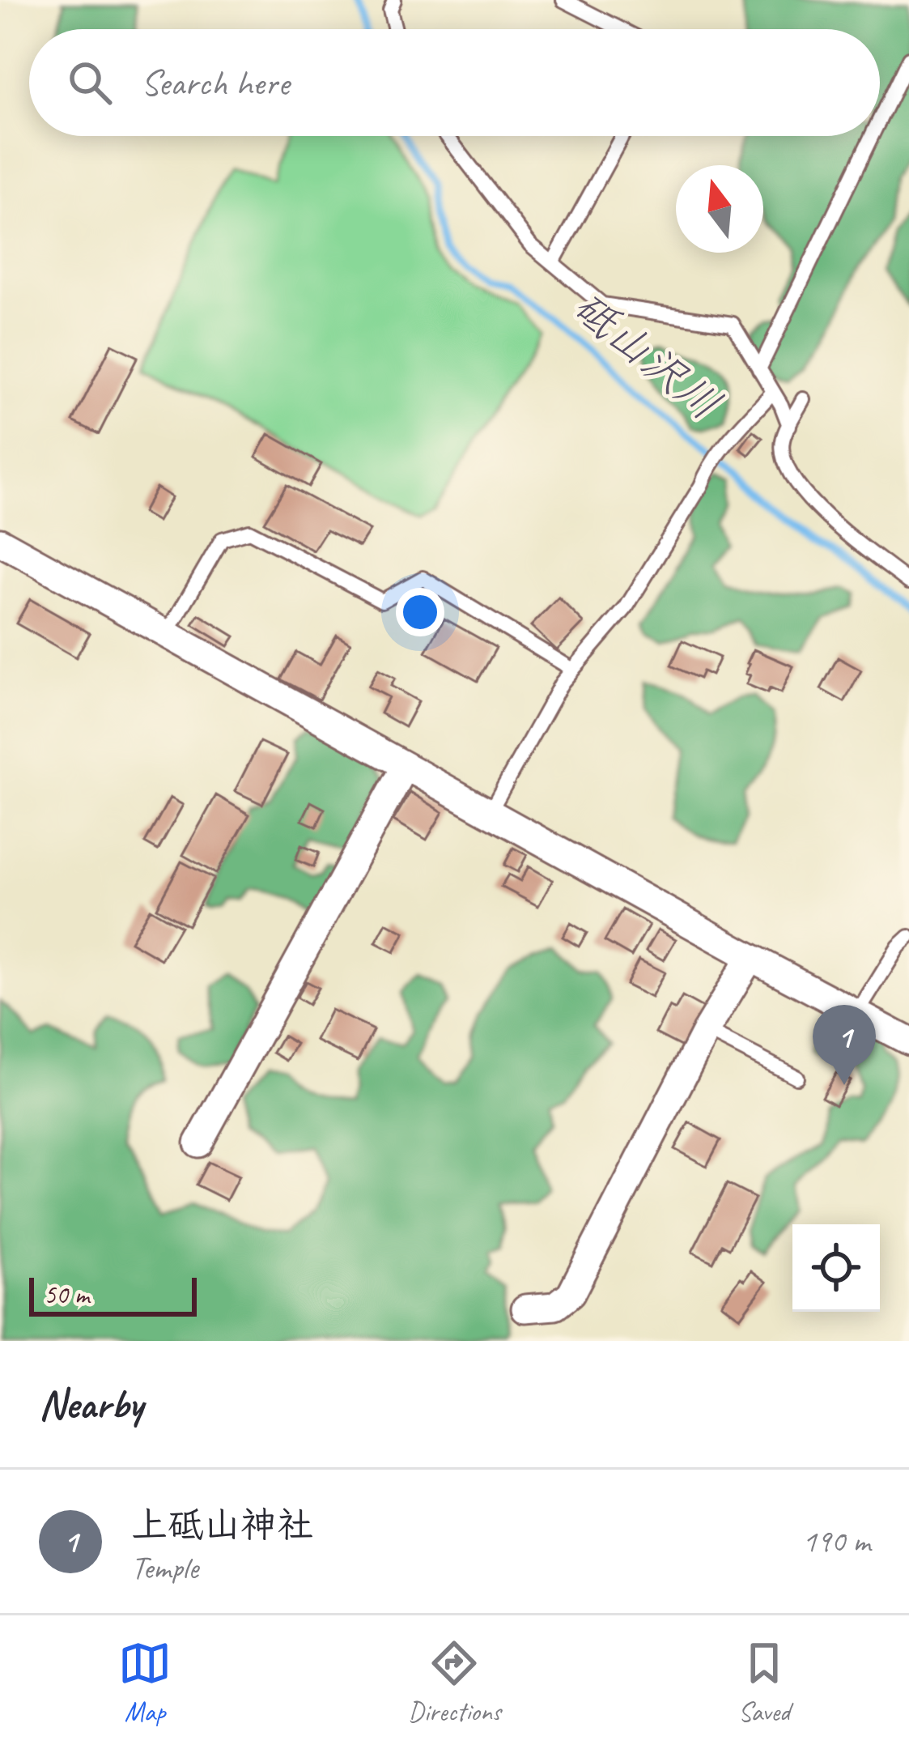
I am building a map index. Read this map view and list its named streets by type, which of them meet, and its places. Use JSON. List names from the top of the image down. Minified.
{"water":["砥山沢川"],"scale_bar":"50 m","north":"top","page":{"search":"Search here","pins":"1","scale":"50 m","heading":"Nearby","list":[{"mark":"1","name":"上砥山神社","note":"Temple","value":"190 m"}],"nav":["Map","Directions","Saved"]}}
